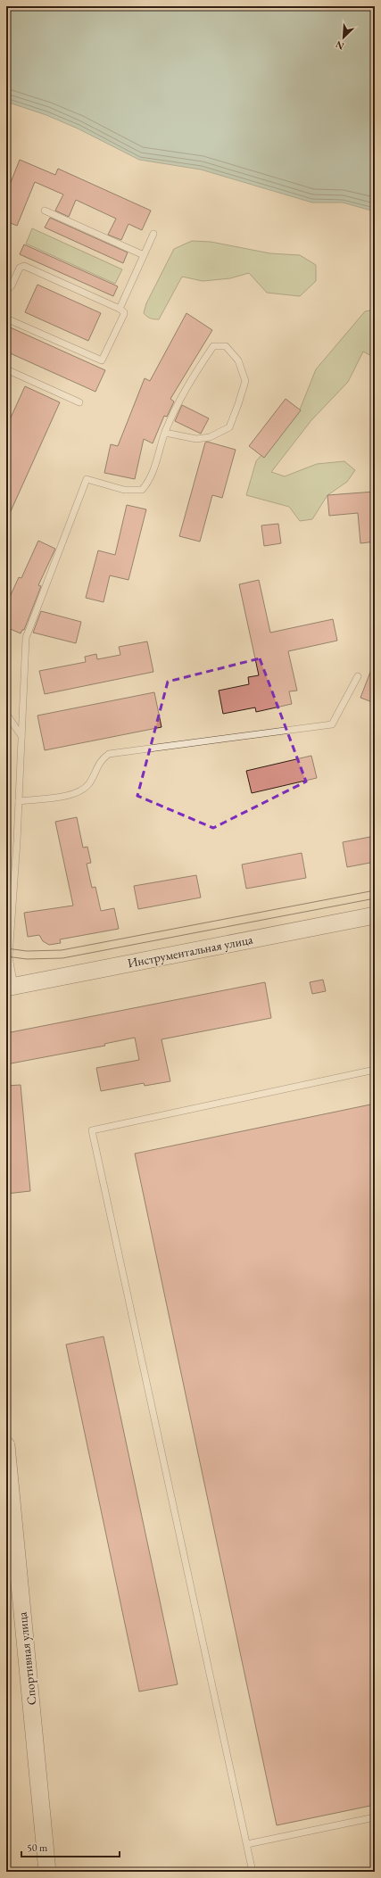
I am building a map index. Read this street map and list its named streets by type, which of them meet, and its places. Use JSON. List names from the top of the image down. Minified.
{"streets":{"street":["Инструментальная улица","Спортивная улица"]},"scale_bar":"50 m","north":"bottom left"}
